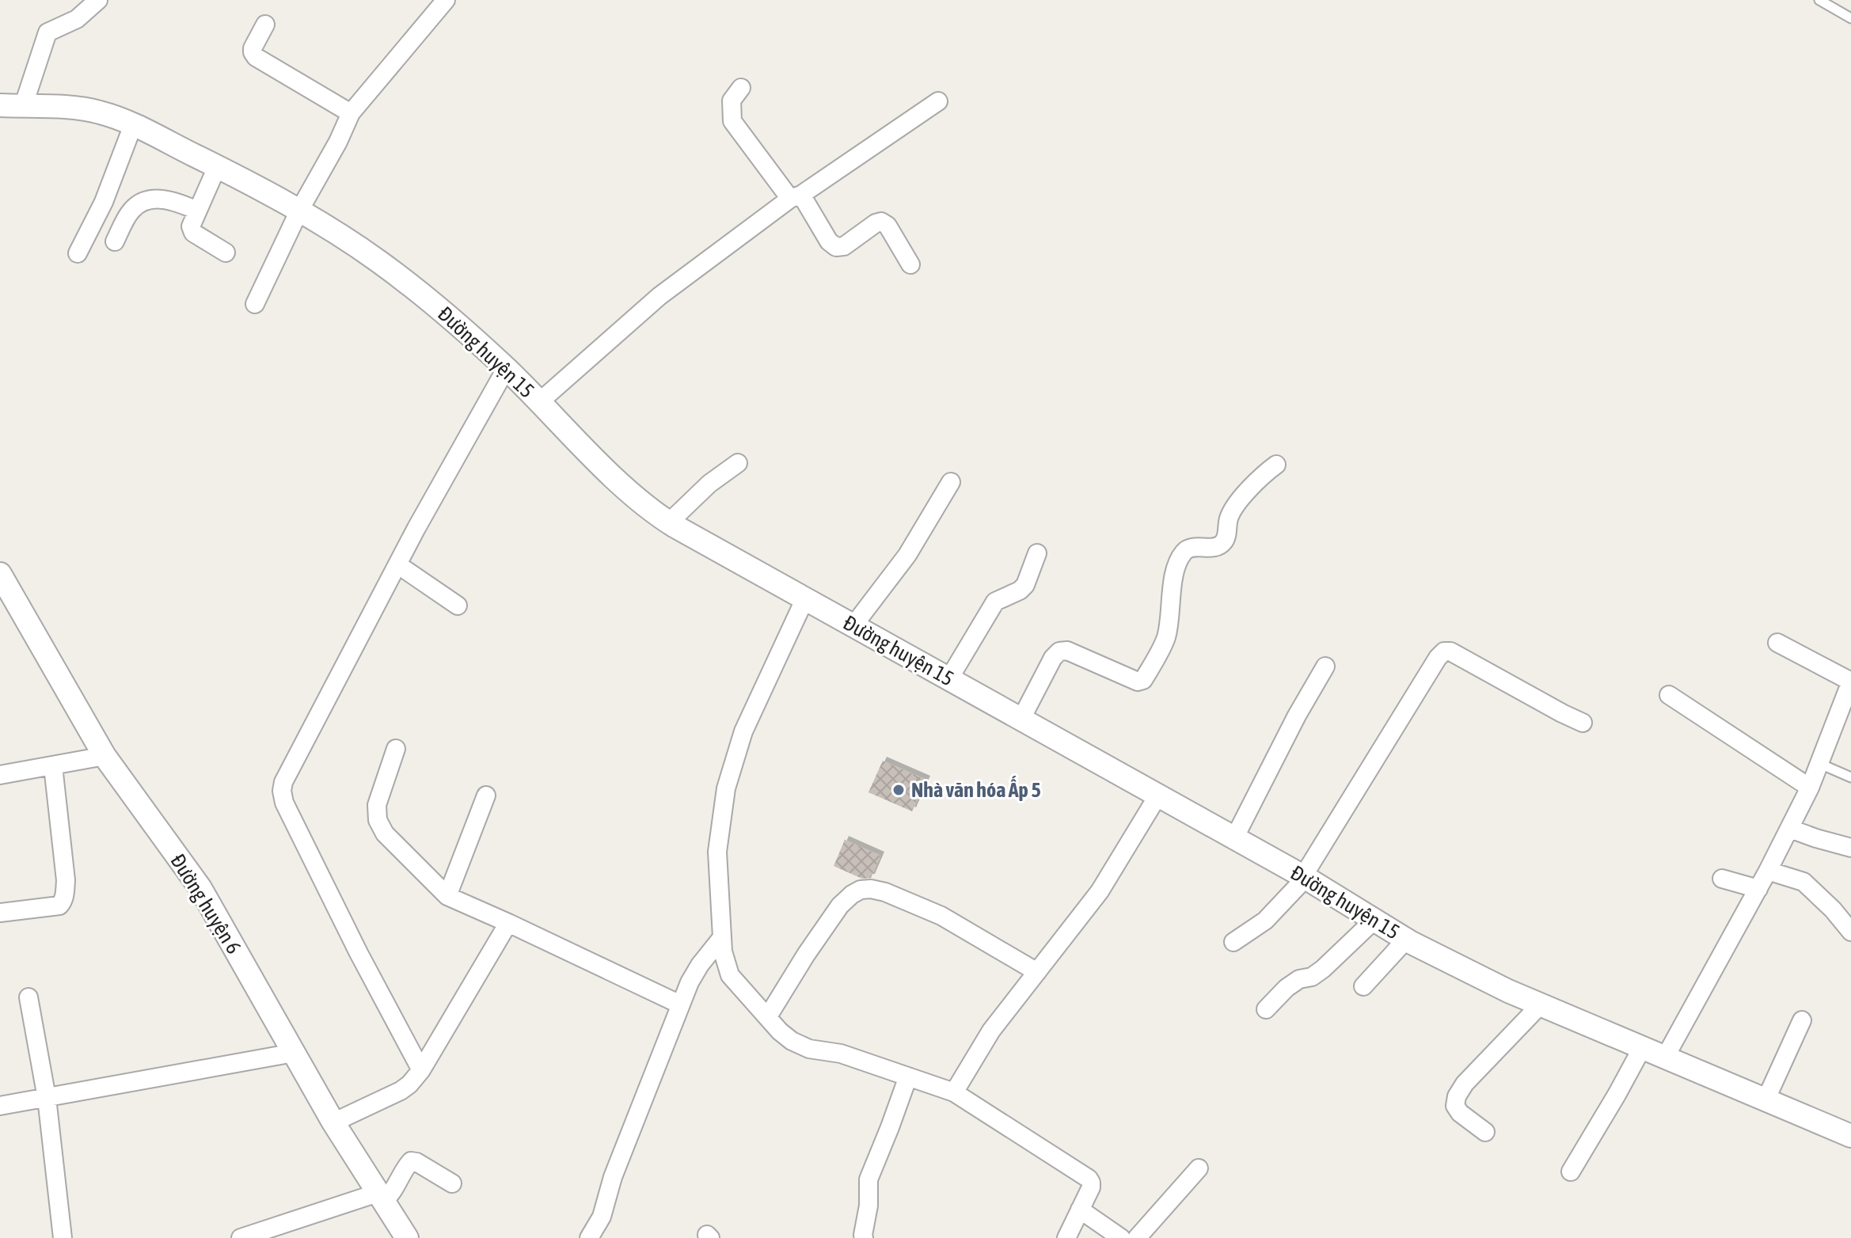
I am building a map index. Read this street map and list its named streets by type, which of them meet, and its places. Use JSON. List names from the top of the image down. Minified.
{"streets":{"street":["Đường huyện 15","Đường huyện 6"]},"places":["Nhà văn hóa Ấp 5"]}
